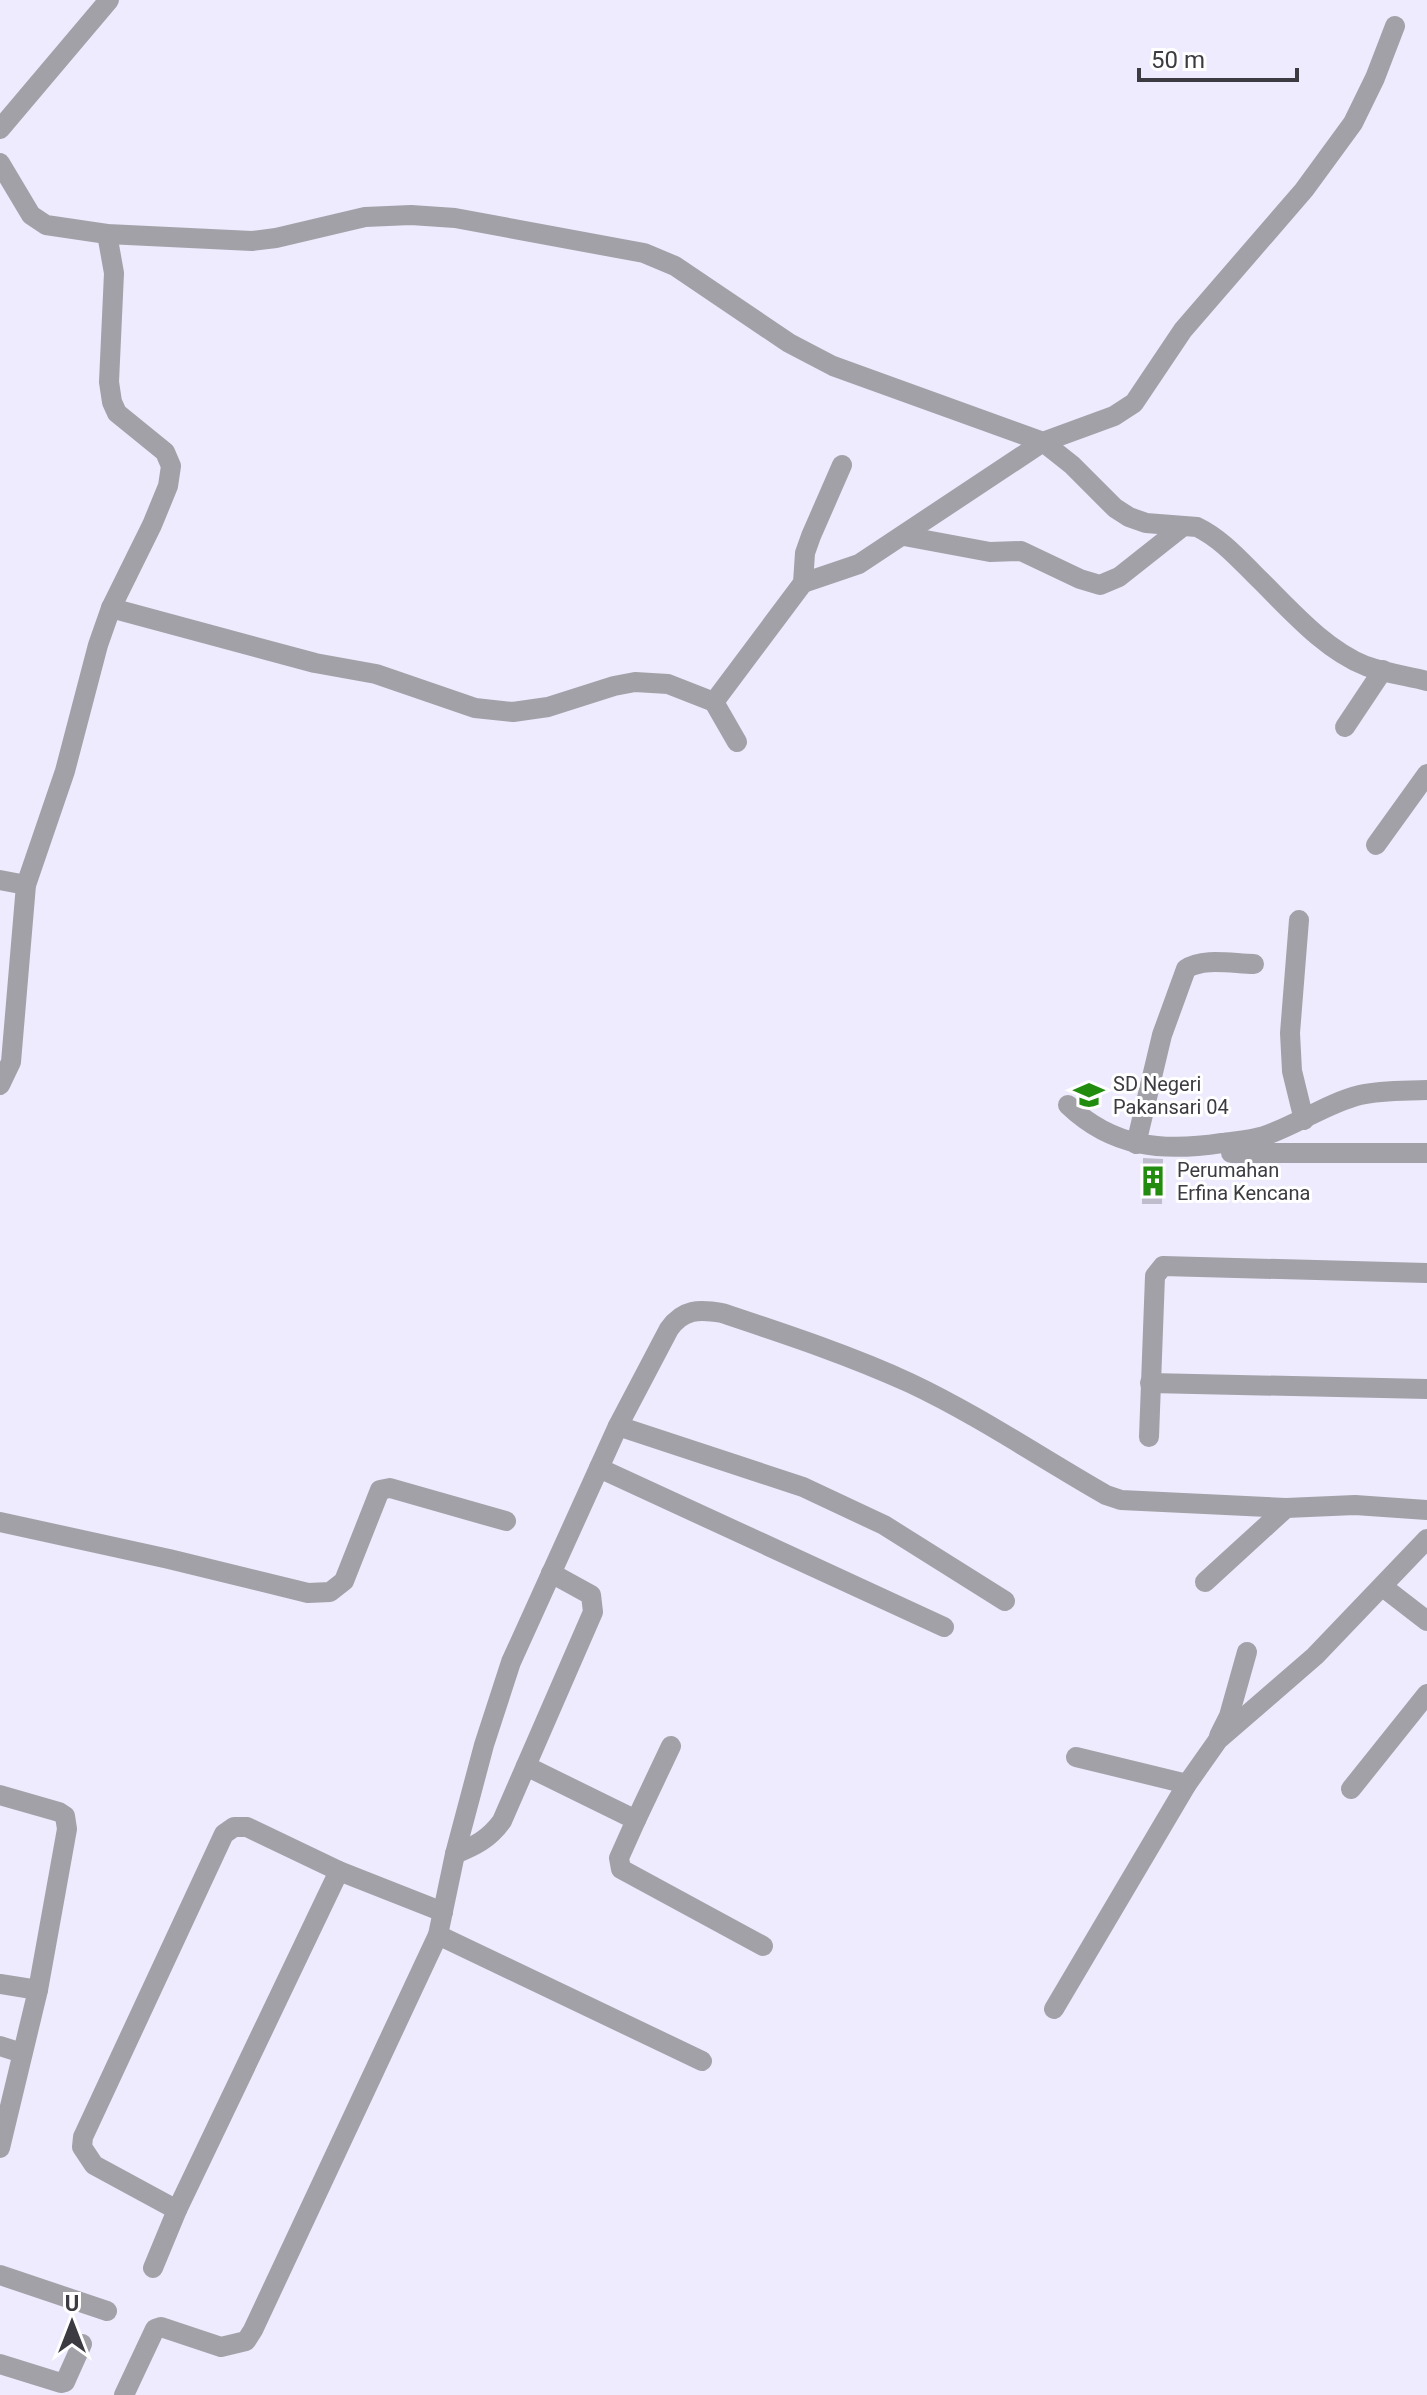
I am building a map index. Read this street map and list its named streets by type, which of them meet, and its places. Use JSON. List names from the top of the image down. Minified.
{"places":{"school or university":["SD Negeri Pakansari 04"],"building":["Perumahan Erfina Kencana"]},"scale_bar":"50 m","north":"top"}
